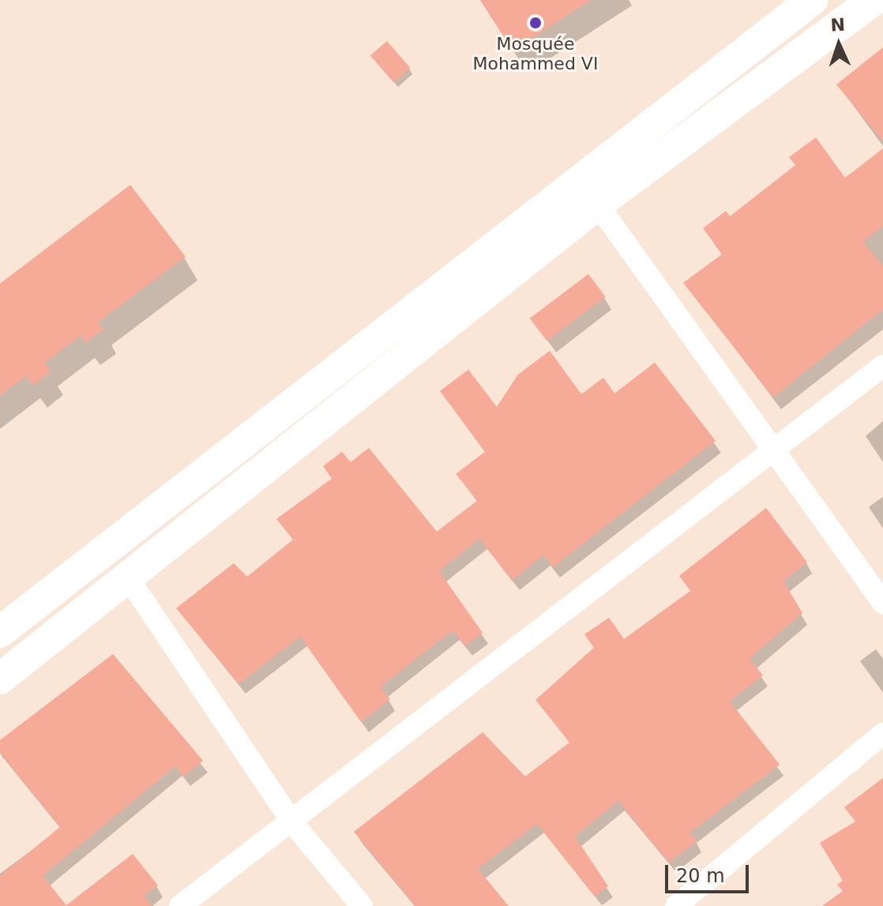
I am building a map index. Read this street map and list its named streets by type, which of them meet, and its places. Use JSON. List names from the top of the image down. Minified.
{"places":["Mosquée Mohammed VI"],"scale_bar":"20 m","north":"top"}
